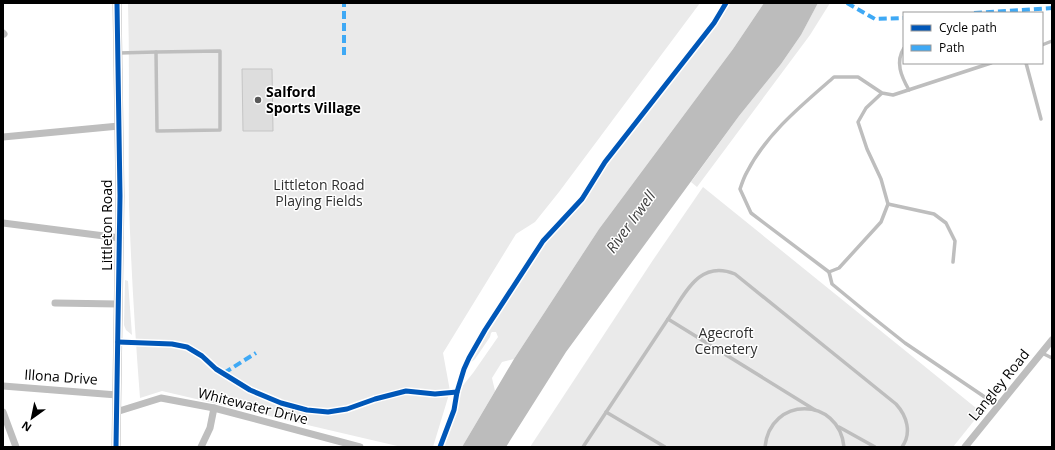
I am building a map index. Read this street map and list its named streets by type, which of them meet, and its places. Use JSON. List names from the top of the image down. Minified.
{"streets":{"street":["Littleton Road","Illona Drive","Langley Road","Whitewater Drive"]},"crossings":[["Littleton Road","Illona Drive"],["Littleton Road","Whitewater Drive"]],"water":["River Irwell"],"parks":["Littleton Road Playing Fields","Agecroft Cemetery"],"places":["Salford Sports Village"],"legend":["Cycle path","Path"],"north":"bottom left"}
